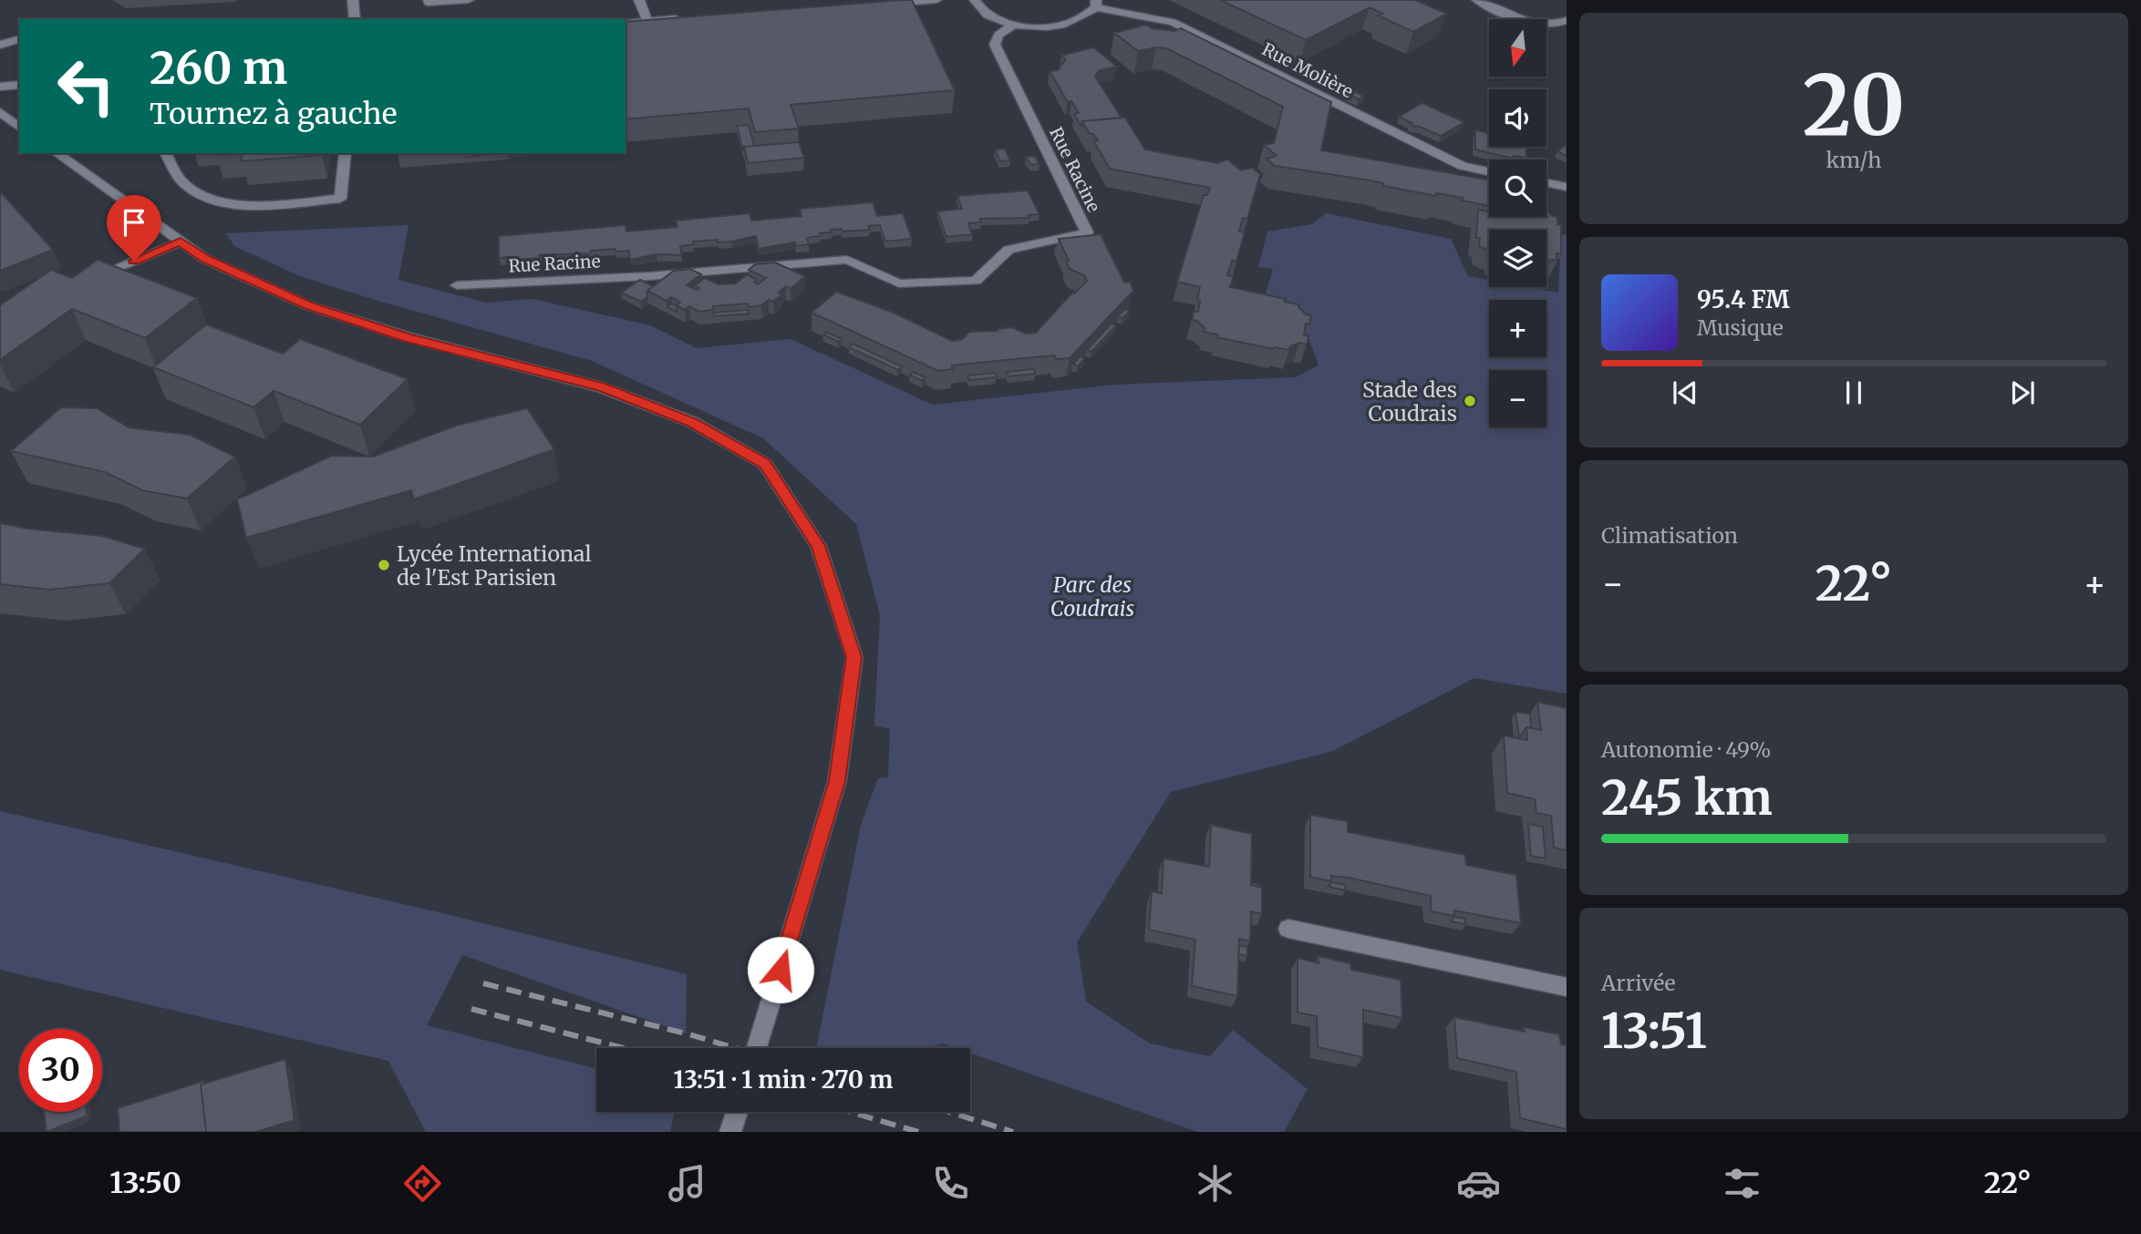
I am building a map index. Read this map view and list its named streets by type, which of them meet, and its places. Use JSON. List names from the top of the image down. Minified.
{"streets":{"street":["Rue Molière","Rue Racine"]},"parks":["Parc des Coudrais"],"places":["Stade des Coudrais","Lycée International de l'Est Parisien"],"north":"bottom","page":{"tile":[["20","km/h"],"Climatisation",["Autonomie · 49%","245 km"],["Arrivée","13:51"]],"map_buttons":["+","−"],"turn":["260 m","Tournez à gauche"],"song":["95.4 FM","Musique"],"heat":["−","22°","+"],"limit":"30","trip":"13:51 · 1 min · 270 m","tabs":["13:50","22°"]}}
